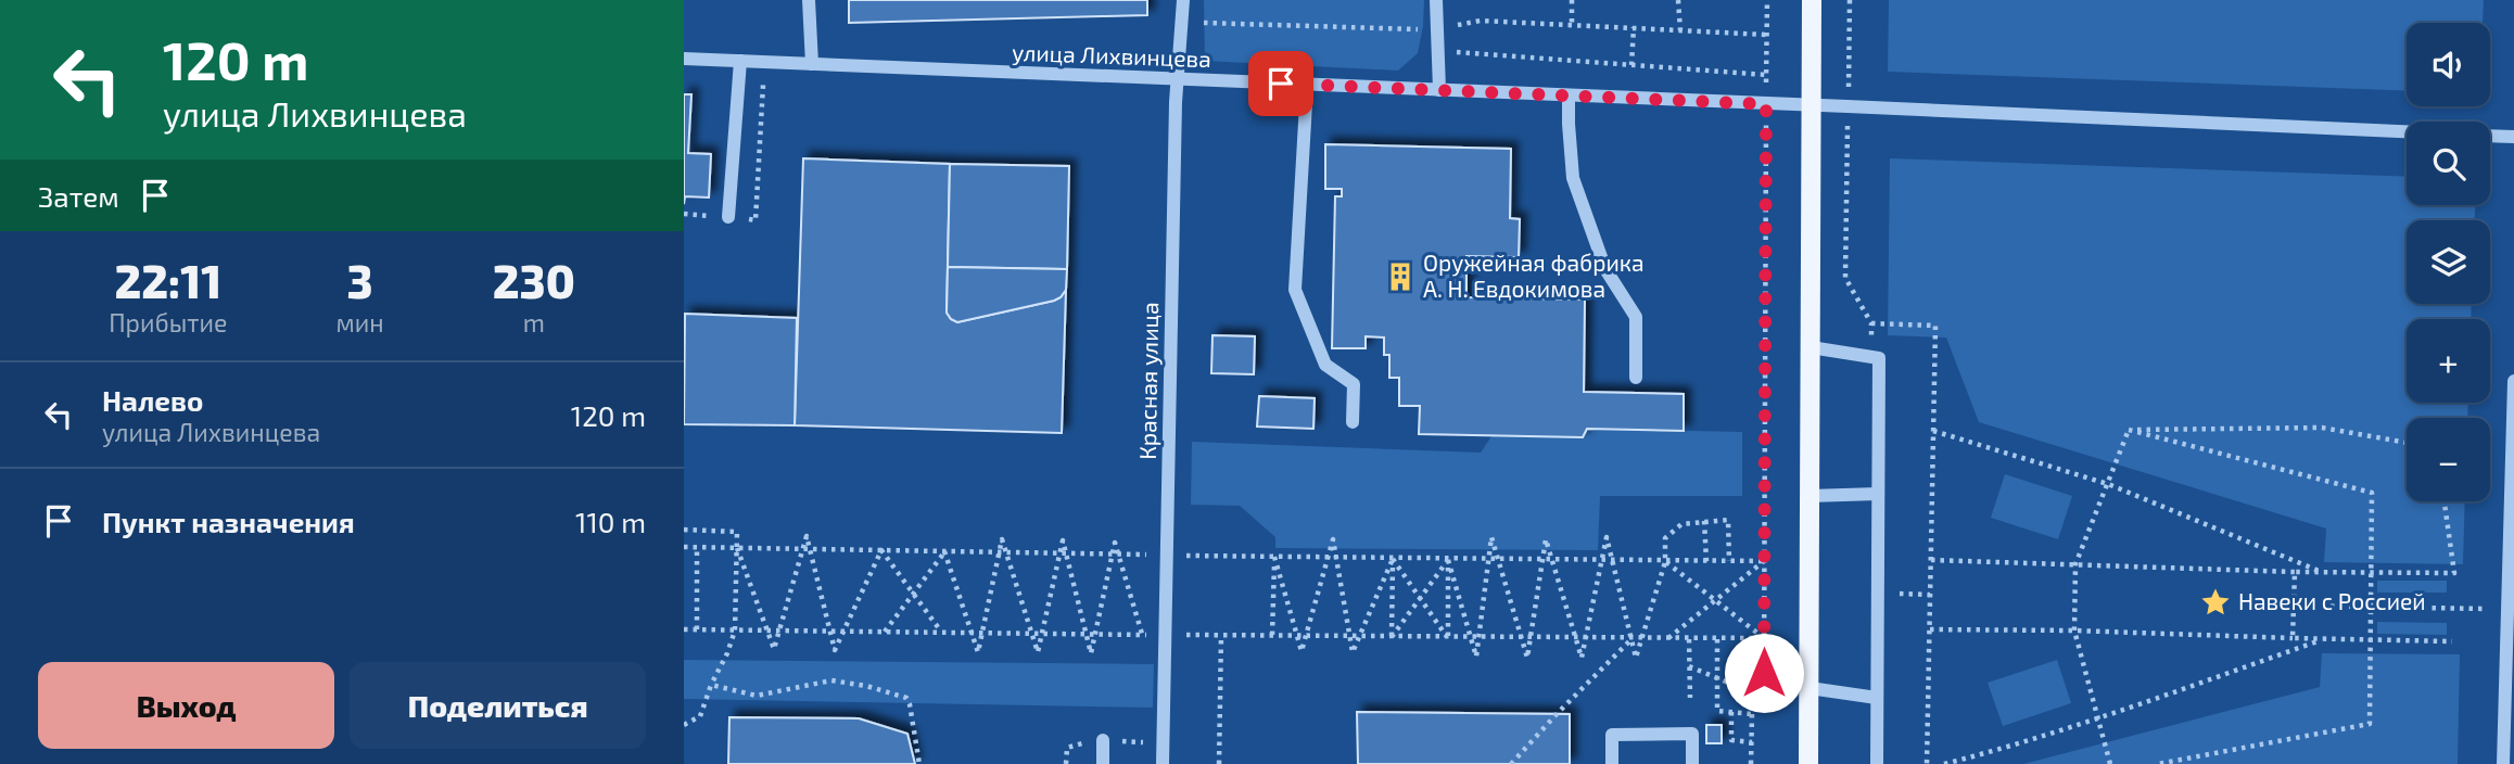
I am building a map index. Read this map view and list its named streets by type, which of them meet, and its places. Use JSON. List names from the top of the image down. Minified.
{"streets":{"street":["улица Лихвинцева","Красная улица"]},"crossings":[["улица Лихвинцева","Красная улица"]],"places":{"building":["Оружейная фабрика А. Н. Евдокимова"],"place":["Навеки с Россией"]},"page":{"turn":["120 m","улица Лихвинцева"],"map_buttons":["+","−"],"then":"Затем","eta":["22:11","Прибытие","3","мин","230","m"],"list":[{"name":"Налево","note":"улица Лихвинцева","value":"120 m"},{"name":"Пункт назначения","value":"110 m"}],"buttons":["Выход","Поделиться"]}}
